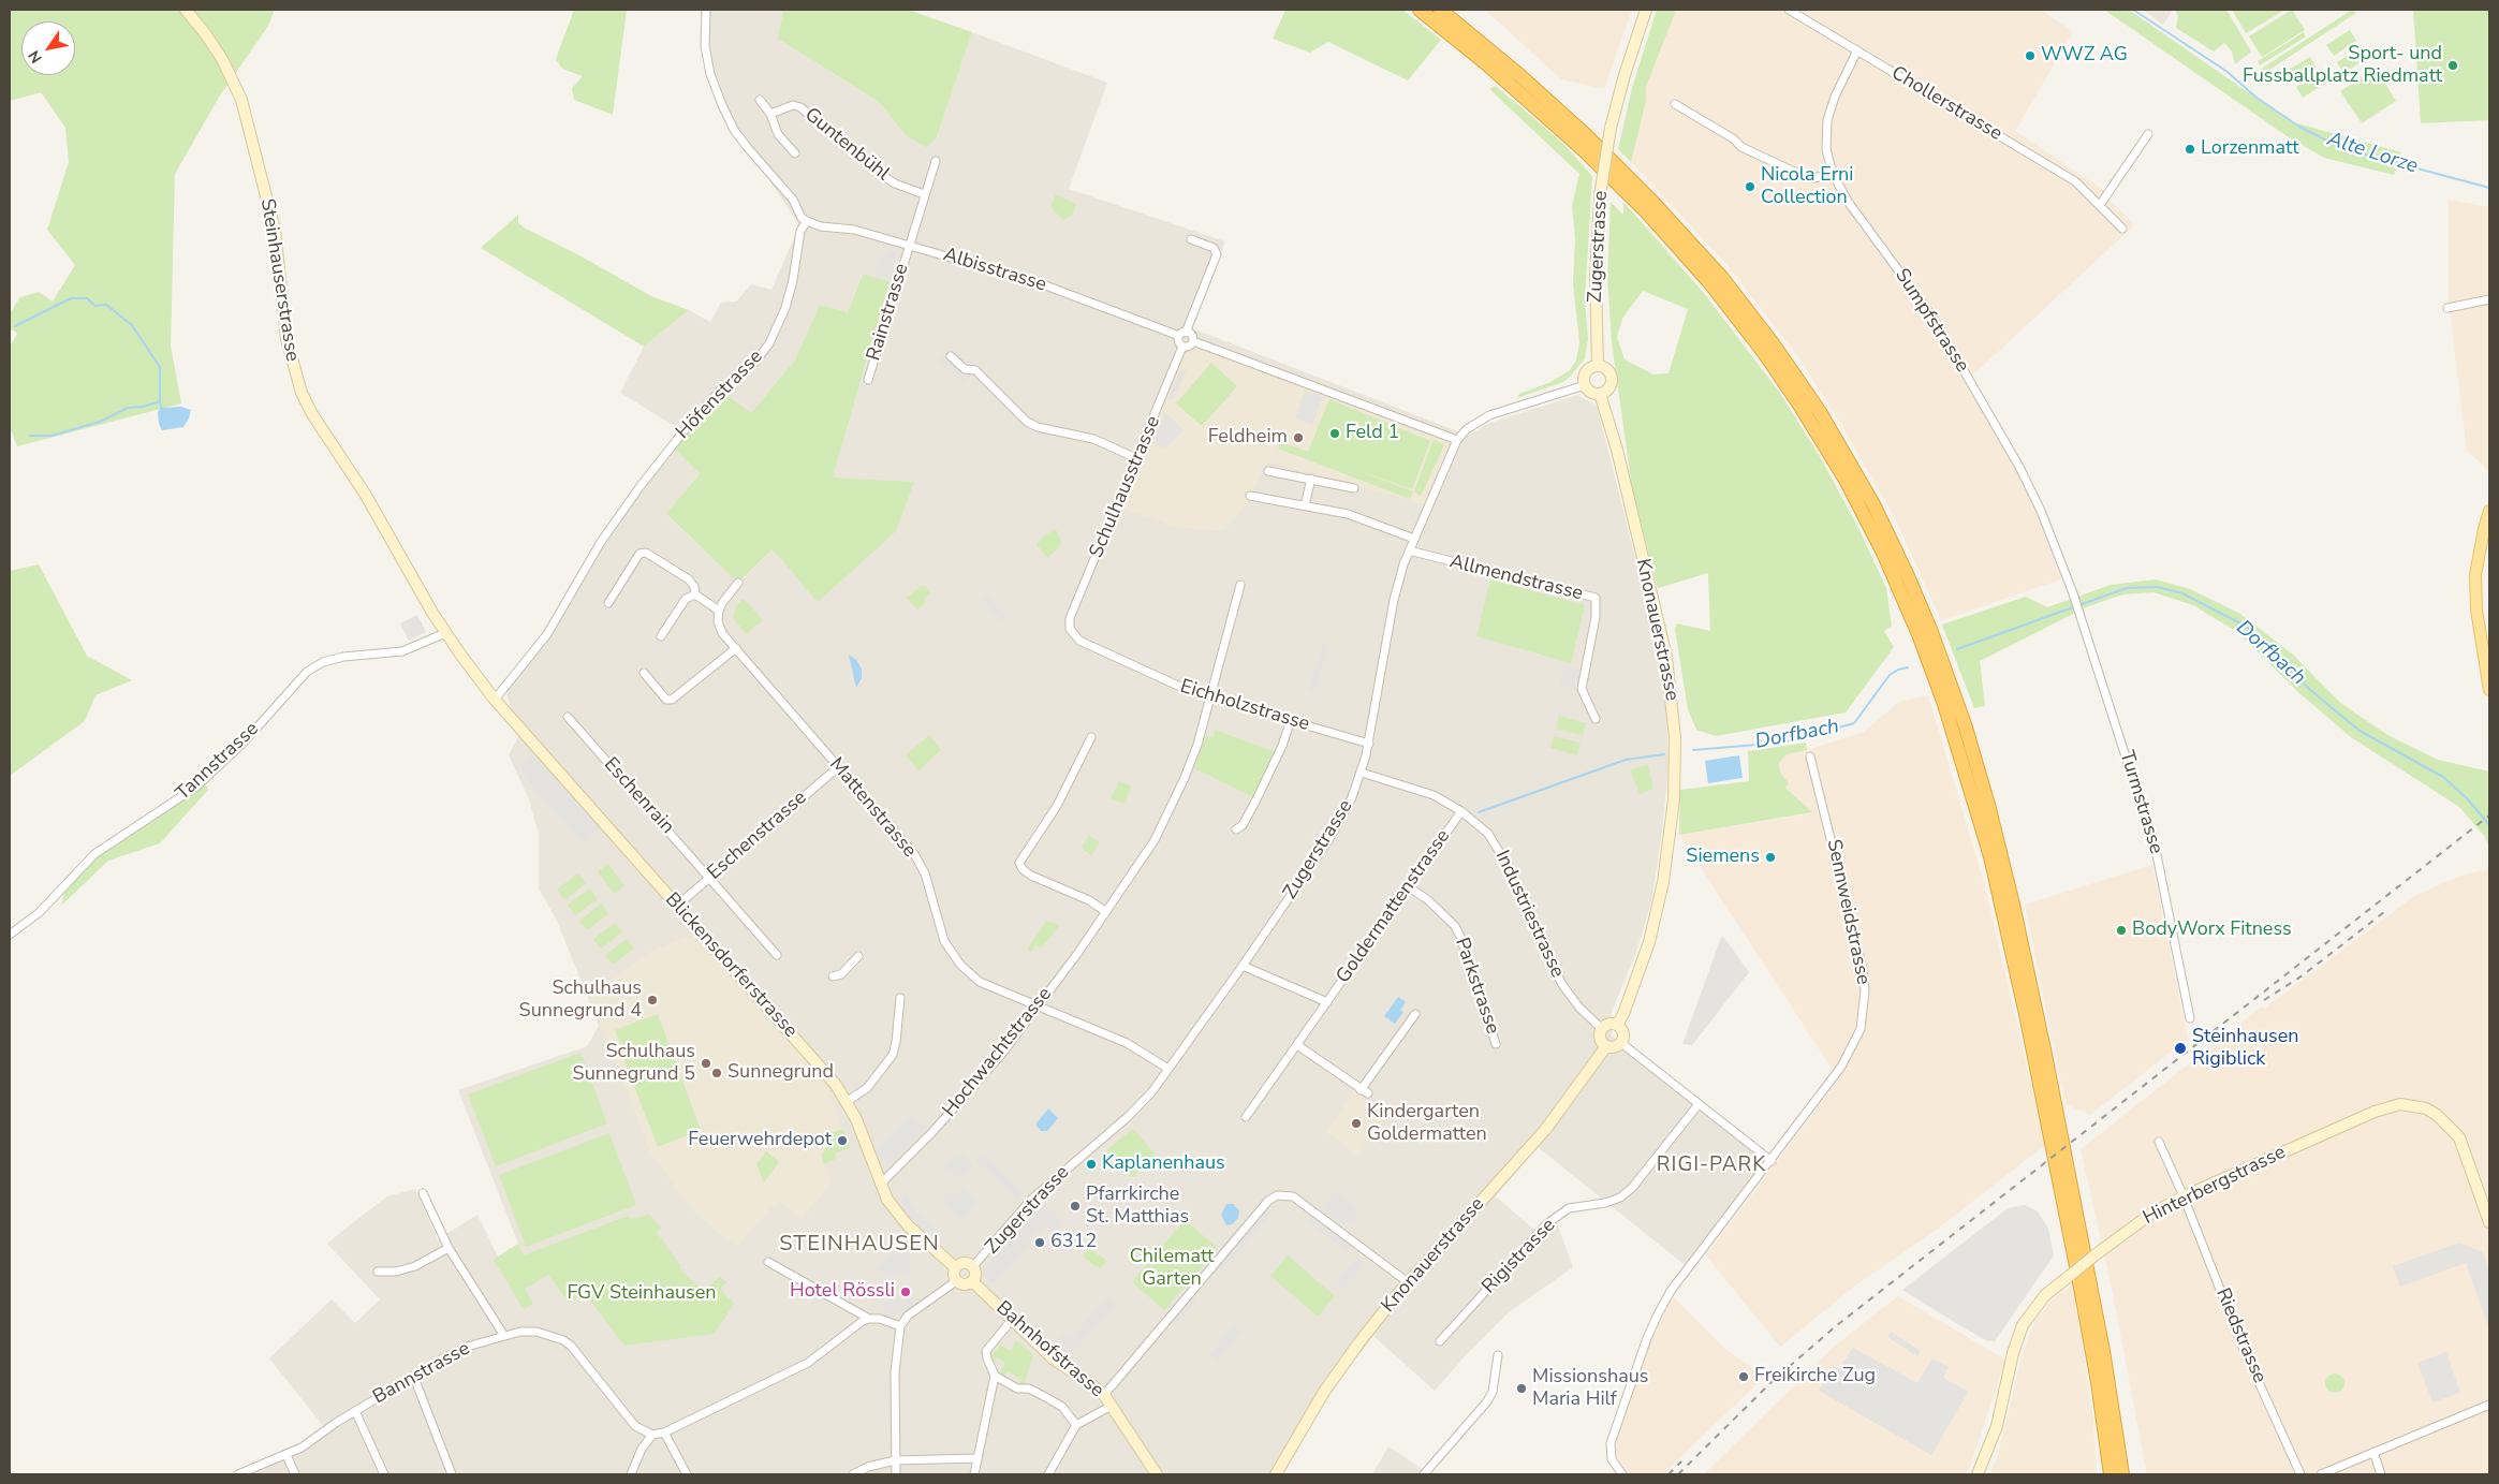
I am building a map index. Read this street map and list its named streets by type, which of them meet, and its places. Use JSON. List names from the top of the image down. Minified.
{"streets":{"street":["Chollerstrasse","Guntenbühl","Zugerstrasse","Albisstrasse","Steinhauserstrasse","Rainstrasse","Sumpfstrasse","Höfenstrasse","Schulhausstrasse","Allmendstrasse","Knonauerstrasse","Eichholzstrasse","Tannstrasse","Eschenrain","Turmstrasse","Mattenstrasse","Eschenstrasse","Goldermattenstrasse","Sennweidstrasse","Industriestrasse","Blickensdorferstrasse","Parkstrasse","Hochwachtstrasse","Hinterbergstrasse","Rigistrasse","Riedstrasse","Bahnhofstrasse","Bannstrasse"]},"crossings":[["Chollerstrasse","Sumpfstrasse"],["Guntenbühl","Rainstrasse"],["Zugerstrasse","Albisstrasse"],["Zugerstrasse","Allmendstrasse"],["Zugerstrasse","Knonauerstrasse"],["Zugerstrasse","Eichholzstrasse"],["Zugerstrasse","Mattenstrasse"],["Zugerstrasse","Goldermattenstrasse"],["Zugerstrasse","Industriestrasse"],["Zugerstrasse","Blickensdorferstrasse"],["Zugerstrasse","Bahnhofstrasse"],["Albisstrasse","Rainstrasse"],["Albisstrasse","Höfenstrasse"],["Albisstrasse","Schulhausstrasse"],["Steinhauserstrasse","Tannstrasse"],["Steinhauserstrasse","Blickensdorferstrasse"],["Sumpfstrasse","Turmstrasse"],["Höfenstrasse","Blickensdorferstrasse"],["Schulhausstrasse","Eichholzstrasse"],["Knonauerstrasse","Industriestrasse"],["Eichholzstrasse","Hochwachtstrasse"],["Eschenrain","Eschenstrasse"],["Mattenstrasse","Eschenstrasse"],["Mattenstrasse","Hochwachtstrasse"],["Eschenstrasse","Blickensdorferstrasse"],["Goldermattenstrasse","Industriestrasse"],["Goldermattenstrasse","Parkstrasse"],["Blickensdorferstrasse","Hochwachtstrasse"],["Blickensdorferstrasse","Bahnhofstrasse"],["Hinterbergstrasse","Riedstrasse"]],"districts":["RIGI-PARK","STEINHAUSEN"],"water":["Alte Lorze","Dorfbach"],"parks":["Chilematt Garten","FGV Steinhausen"],"places":["WWZ AG","Sport- und Fussballplatz Riedmatt","Lorzenmatt","Nicola Erni Collection","Feld 1","Feldheim","Siemens","BodyWorx Fitness","Schulhaus Sunnegrund 4","Steinhausen Rigiblick","Schulhaus Sunnegrund 5","Sunnegrund","Kindergarten Goldermatten","Feuerwehrdepot","Kaplanenhaus","Pfarrkirche St. Matthias","6312","Hotel Rössli","Freikirche Zug","Missionshaus Maria Hilf"],"north":"bottom left"}
